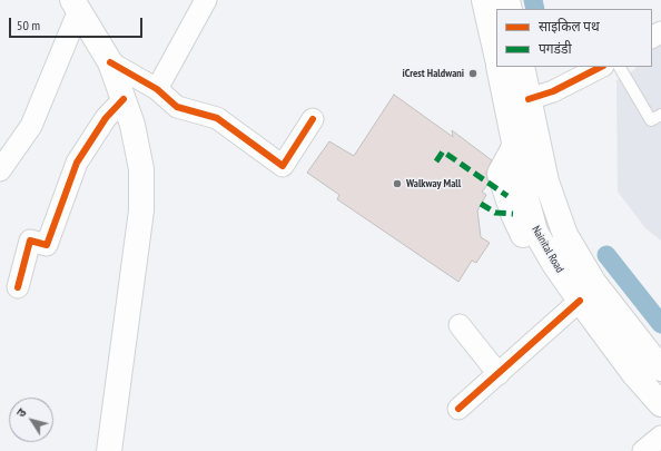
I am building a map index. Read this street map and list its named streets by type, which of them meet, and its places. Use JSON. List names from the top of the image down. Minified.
{"streets":{"main road":["Nainital Road"]},"places":["iCrest Haldwani","Walkway Mall"],"legend":["साइकिल पथ","पगडंडी"],"scale_bar":"50 m","north":"top left"}
